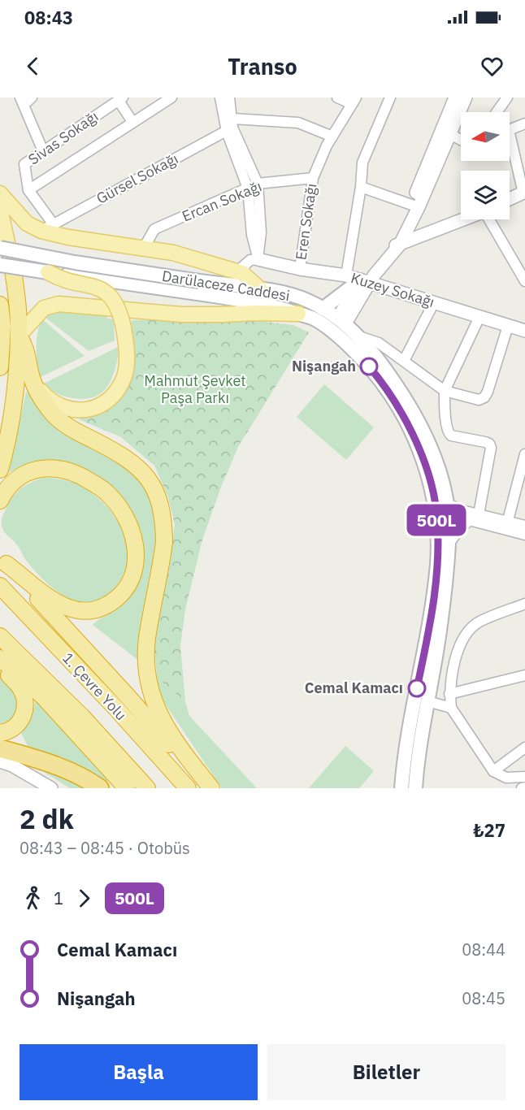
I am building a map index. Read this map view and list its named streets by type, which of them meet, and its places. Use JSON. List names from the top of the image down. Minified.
{"streets":{"highway":["1. Çevre Yolu"],"main road":["Darülaceze Caddesi"],"street":["Sivas Sokağı","Gürsel Sokağı","Ercan Sokağı","Eren Sokağı","Kuzey Sokağı"]},"crossings":[["Ercan Sokağı","Eren Sokağı"],["Eren Sokağı","Kuzey Sokağı"]],"parks":["Mahmut Şevket Paşa Parkı"],"places":["Nişangah","Cemal Kamacı"],"lines":["bus line 500L"],"north":"left","page":{"status":"08:43","header":"Transo","on_map":"500L","heading":["2 dk","08:43 – 08:45 · Otobüs","₺27"],"legs":["1","500L"],"list":[{"name":"Cemal Kamacı","value":"08:44"},{"name":"Nişangah","value":"08:45"}],"buttons":["Başla","Biletler"]}}
